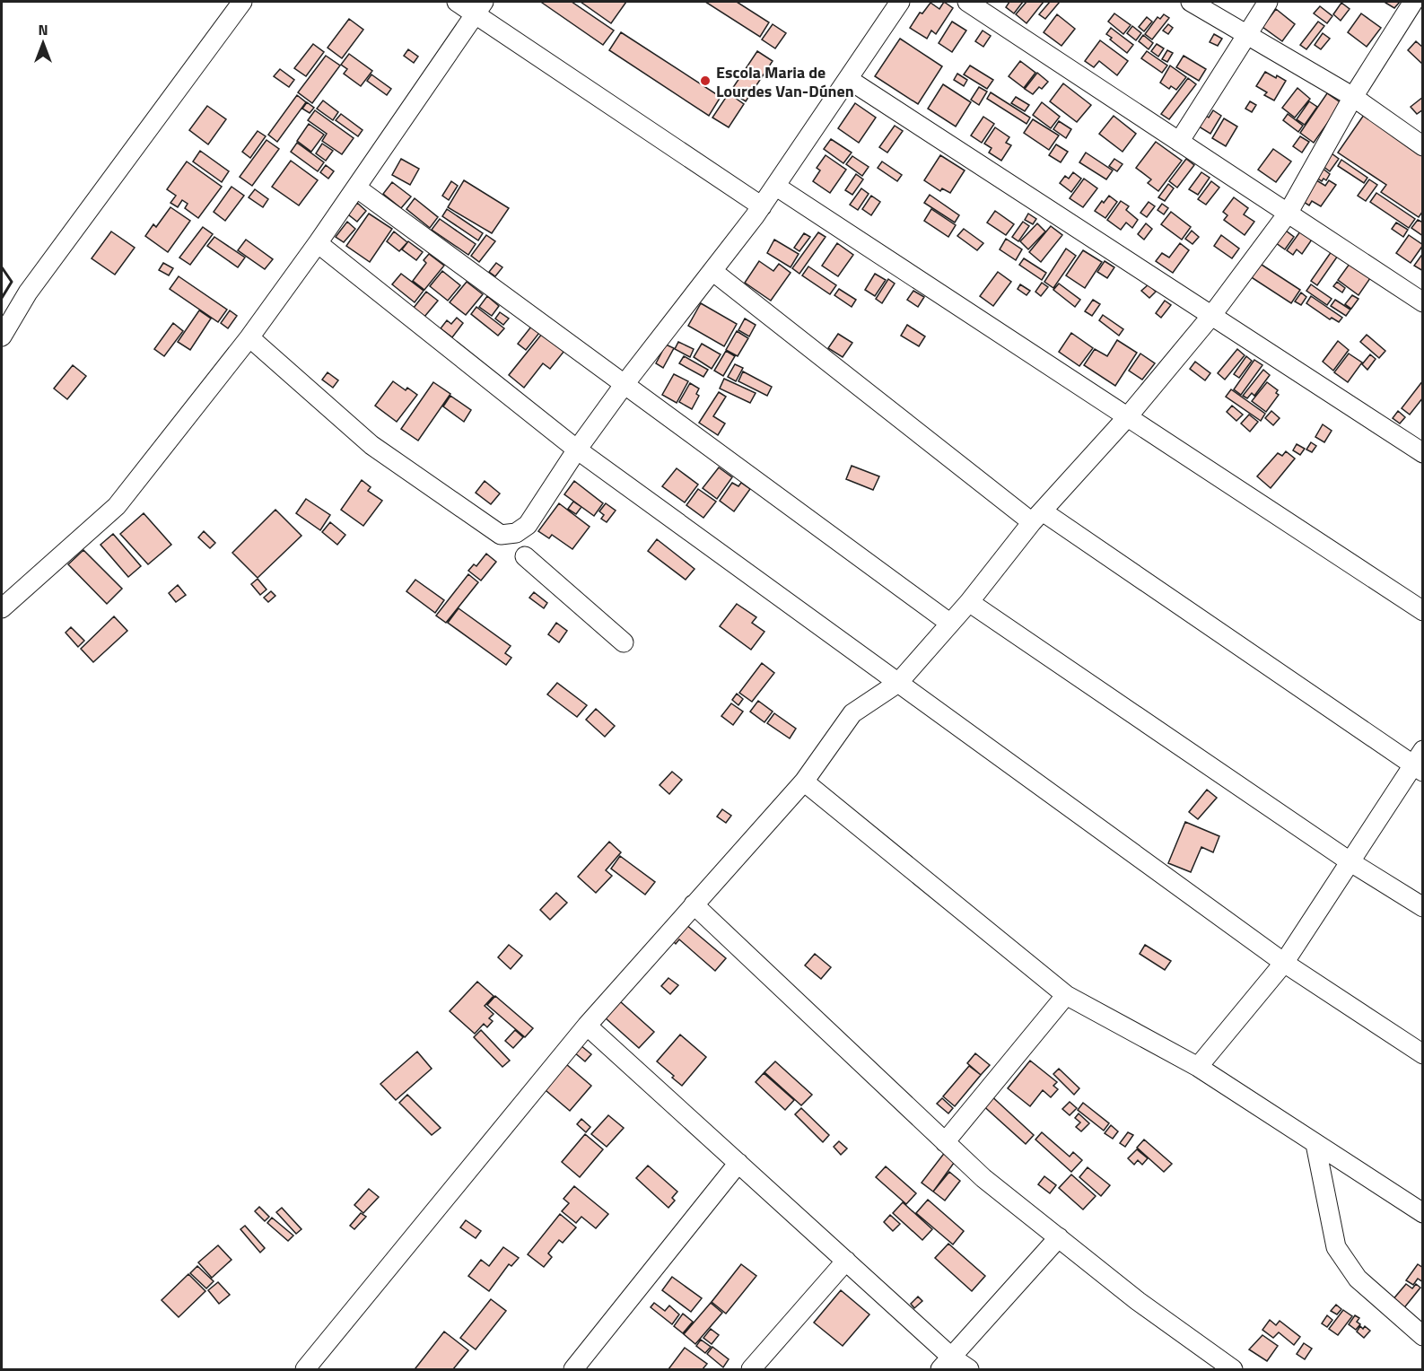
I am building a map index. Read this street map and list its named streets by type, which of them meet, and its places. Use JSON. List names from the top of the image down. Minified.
{"places":["Escola Maria de Lourdes Van-Dúnen"],"north":"top"}
